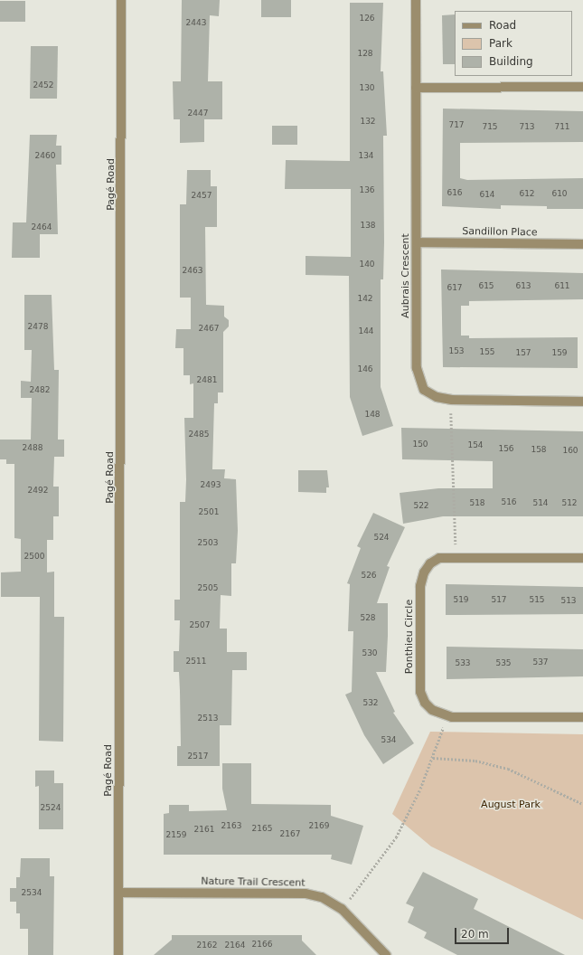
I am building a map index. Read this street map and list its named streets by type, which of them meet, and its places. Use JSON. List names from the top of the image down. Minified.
{"streets":{"street":["Pagé Road","Sandillon Place","Aubrais Crescent","Ponthieu Circle","Nature Trail Crescent"]},"crossings":[["Pagé Road","Nature Trail Crescent"],["Sandillon Place","Aubrais Crescent"]],"parks":["August Park"],"house_numbers":["126","2443","128","2452","130","2447","132","717","715","713","711","2460","134","136","616","612","610","614","2457","138","2464","140","2463","615","613","611","617","142","2478","2467","144","153","155","157","159","146","2481","2482","148","2485","150","154","2488","156","158","160","2493","2492","516","518","514","512","522","2501","524","2503","2500","526","2505","519","517","515","513","528","2507","530","2511","537","533","535","532","2513","534","2517","2524","2163","2169","2165","2161","2167","2159","2534","2166","2162","2164"],"legend":["Road","Park","Building"],"scale_bar":"20 m"}
